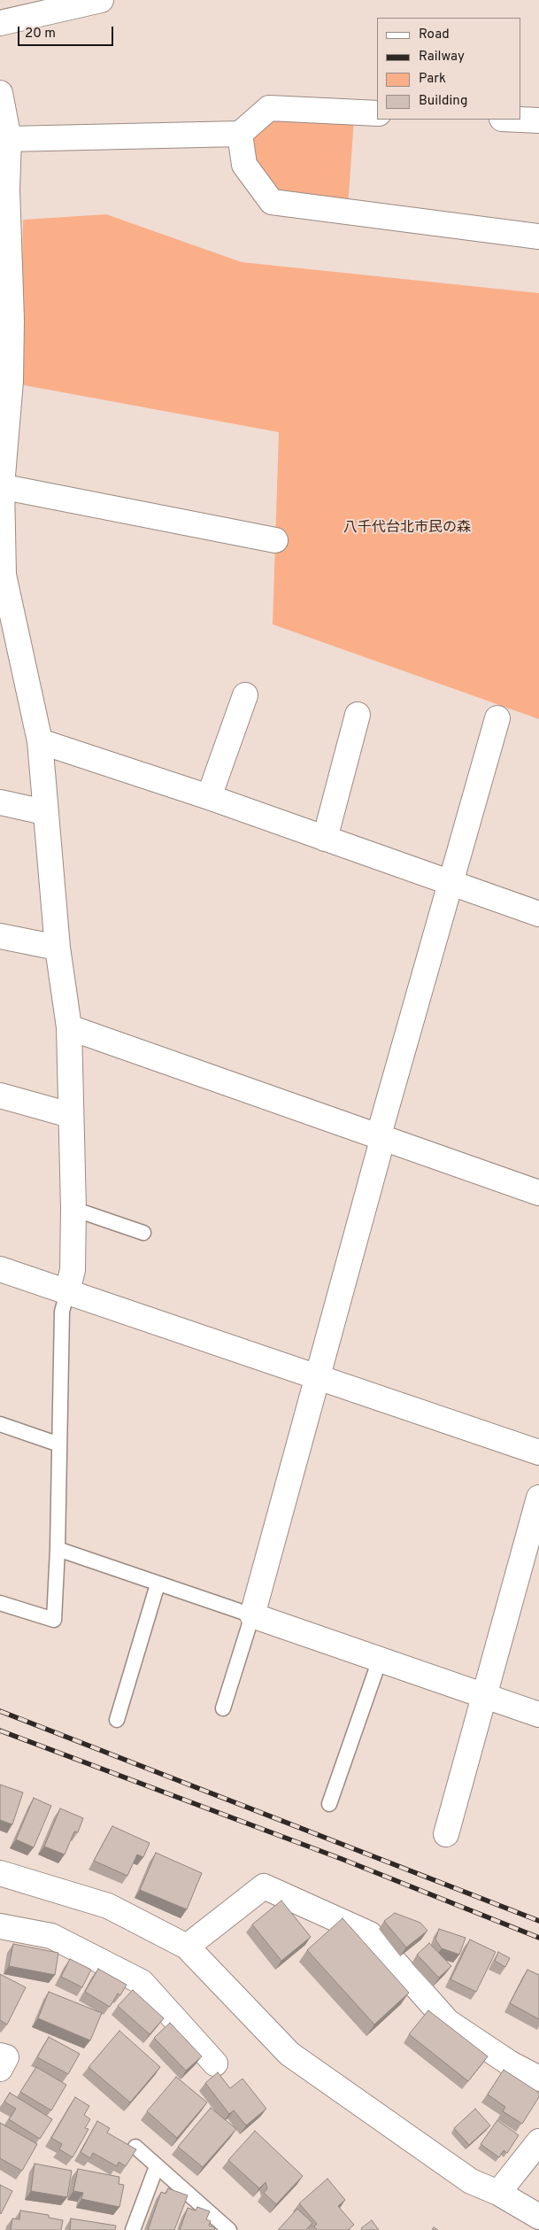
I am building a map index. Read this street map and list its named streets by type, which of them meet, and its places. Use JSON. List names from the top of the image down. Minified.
{"parks":["八千代台北市民の森"],"legend":["Road","Railway","Park","Building"],"scale_bar":"20 m"}
